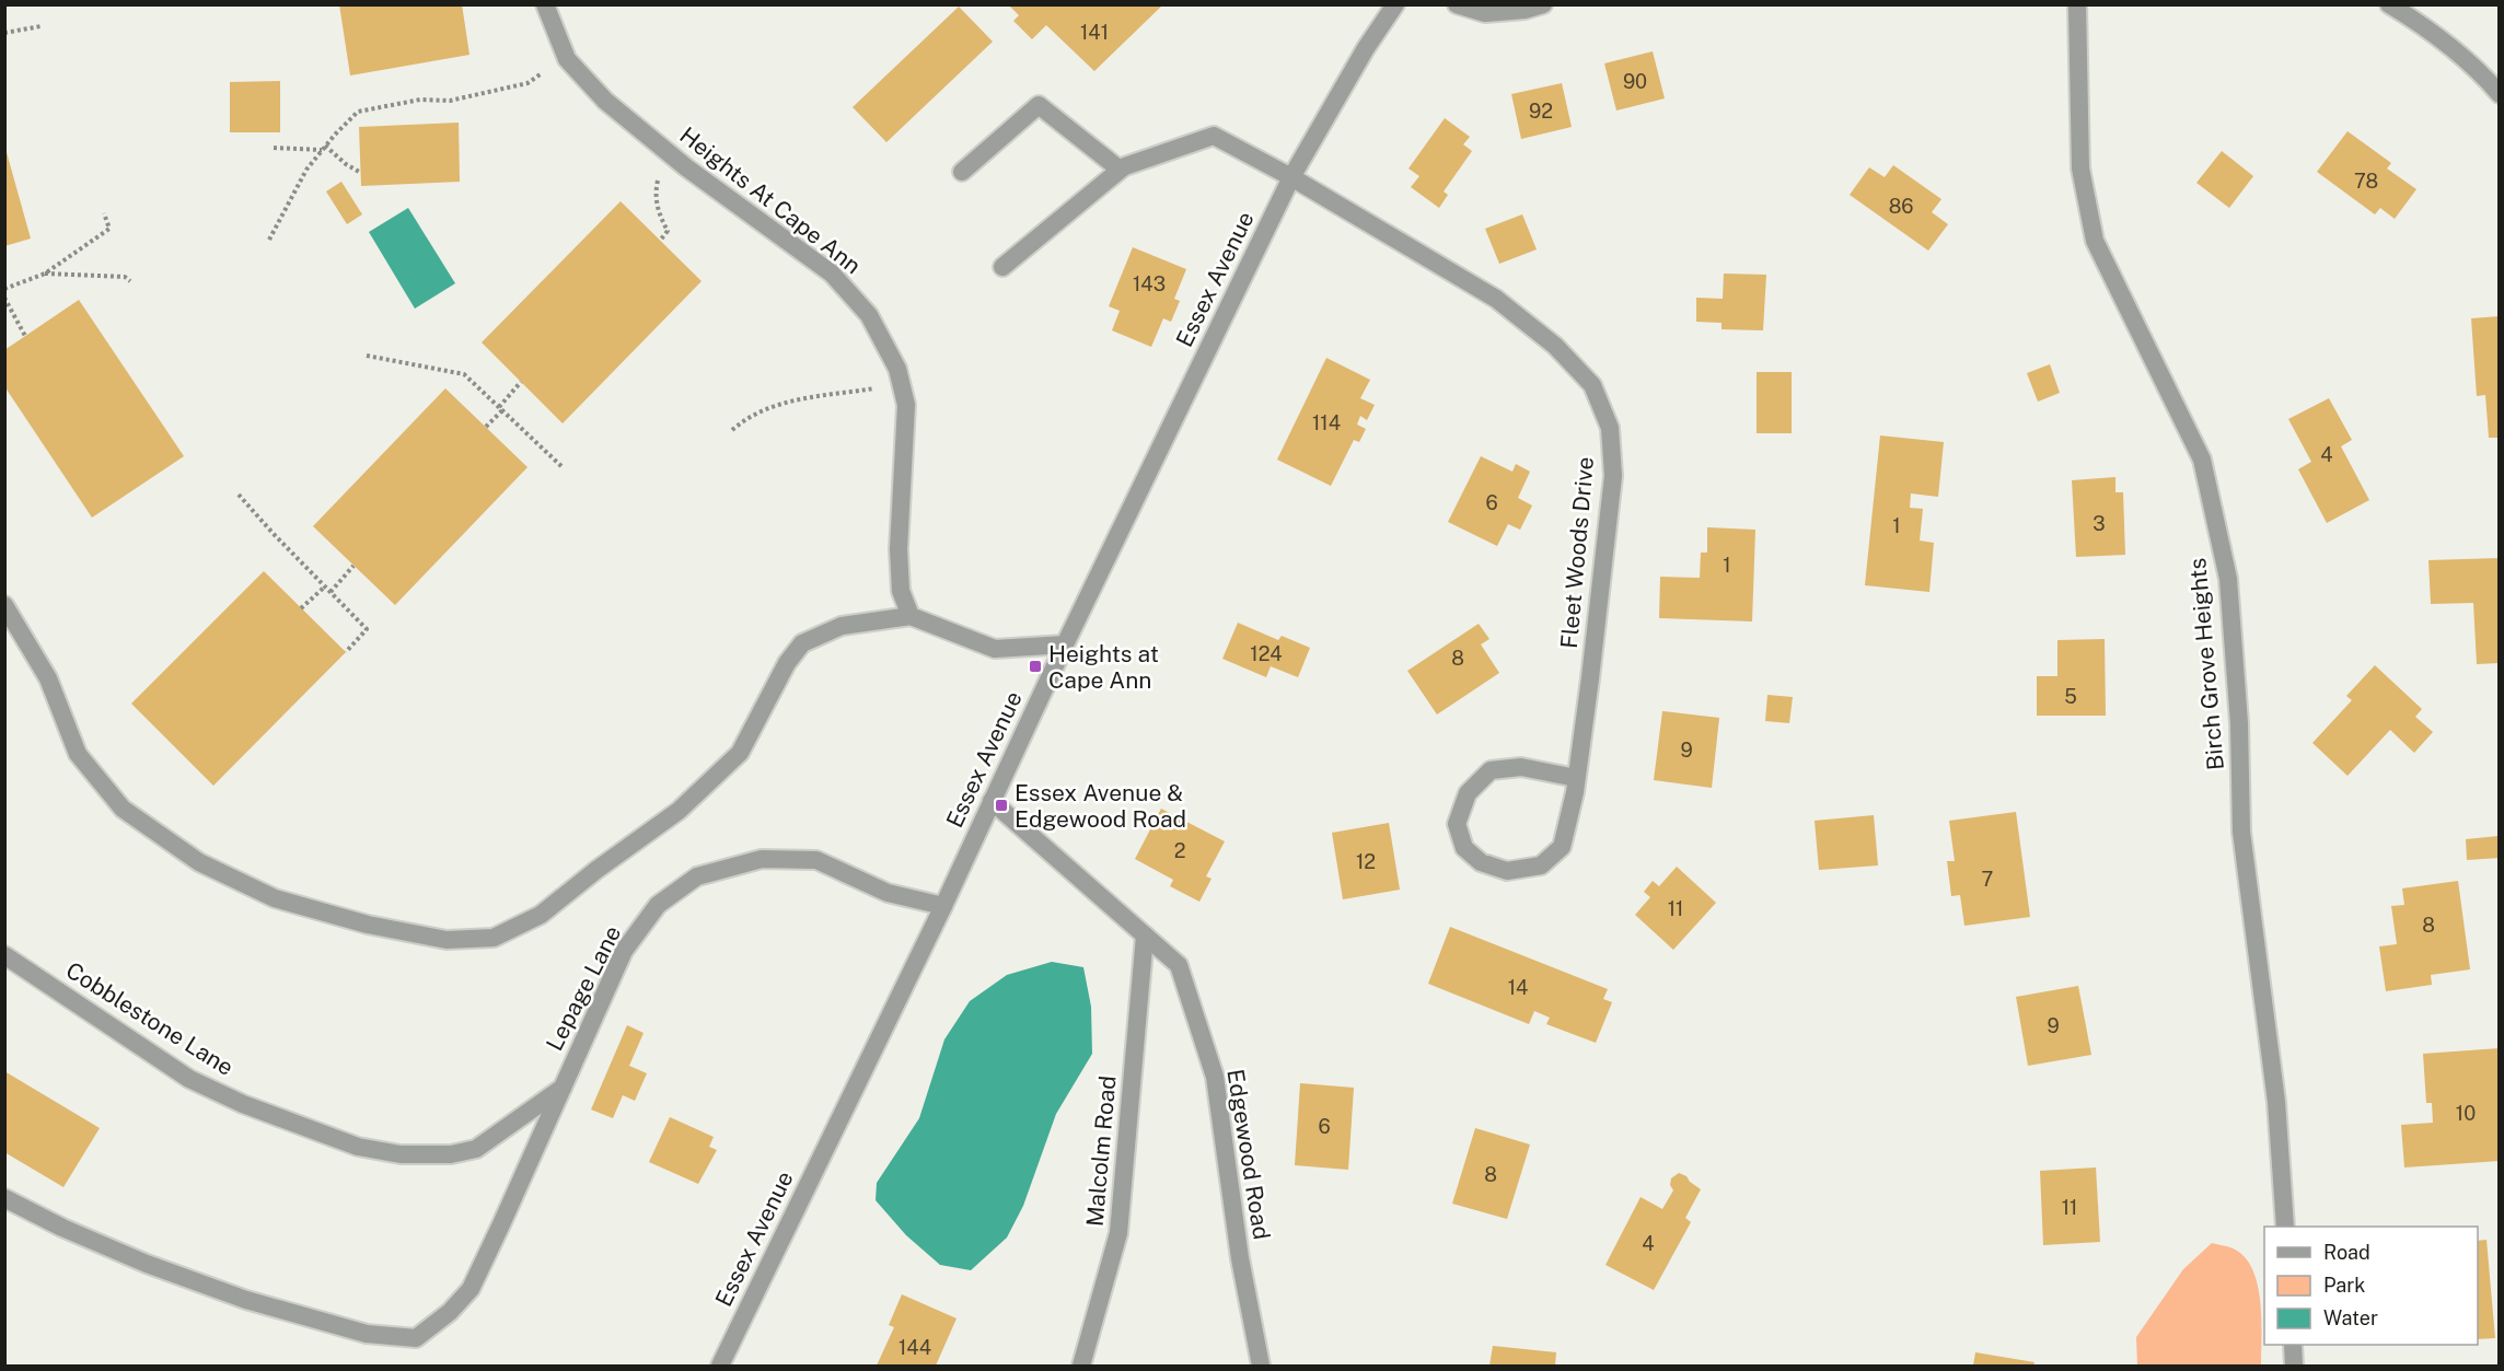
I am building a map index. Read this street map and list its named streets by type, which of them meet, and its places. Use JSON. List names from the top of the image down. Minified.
{"streets":{"street":["Heights At Cape Ann","Essex Avenue","Fleet Woods Drive","Birch Grove Heights","Lepage Lane","Cobblestone Lane","Malcolm Road","Edgewood Road"]},"crossings":[["Essex Avenue","Fleet Woods Drive"],["Essex Avenue","Lepage Lane"],["Essex Avenue","Edgewood Road"],["Lepage Lane","Cobblestone Lane"],["Malcolm Road","Edgewood Road"]],"places":{"transit":["Heights at Cape Ann","Essex Avenue & Edgewood Road"]},"house_numbers":["141","90","92","78","86","143","114","4","6","3","1","1","124","8","5","9","2","12","7","11","8","14","9","10","6","8","11","4","144"],"legend":["Road","Park","Water"]}
